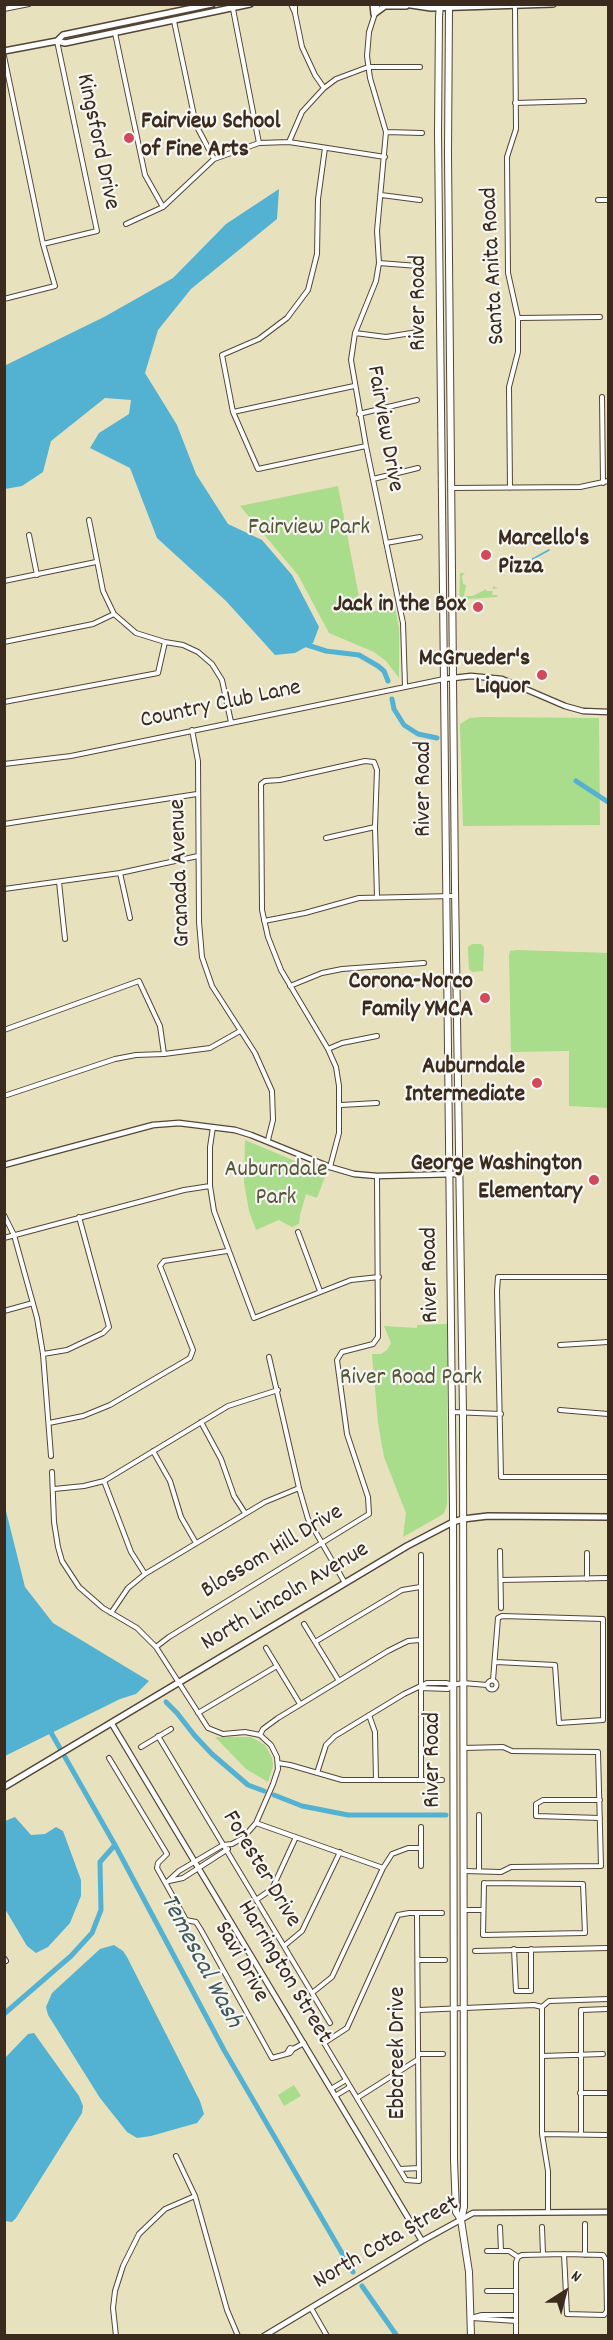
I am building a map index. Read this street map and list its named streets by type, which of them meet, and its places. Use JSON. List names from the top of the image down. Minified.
{"streets":{"main road":["River Road","North Lincoln Avenue"],"street":["Kingsford Drive","Santa Anita Road","Fairview Drive","Country Club Lane","Granada Avenue","Blossom Hill Drive","Forester Drive","Savi Drive","Harrington Street","Ebbcreek Drive","North Cota Street"]},"crossings":[["River Road","Country Club Lane"],["River Road","North Lincoln Avenue"],["River Road","North Cota Street"],["Fairview Drive","Country Club Lane"],["Country Club Lane","Granada Avenue"],["North Lincoln Avenue","Harrington Street"],["Savi Drive","Harrington Street"],["Harrington Street","North Cota Street"]],"water":["Temescal Wash"],"parks":["Fairview Park","Auburndale Park","River Road Park"],"places":["Fairview School of Fine Arts","Marcello's Pizza","Jack in the Box","McGrueder's Liquor","Corona-Norco Family YMCA","Auburndale Intermediate","George Washington Elementary"],"north":"top right"}
